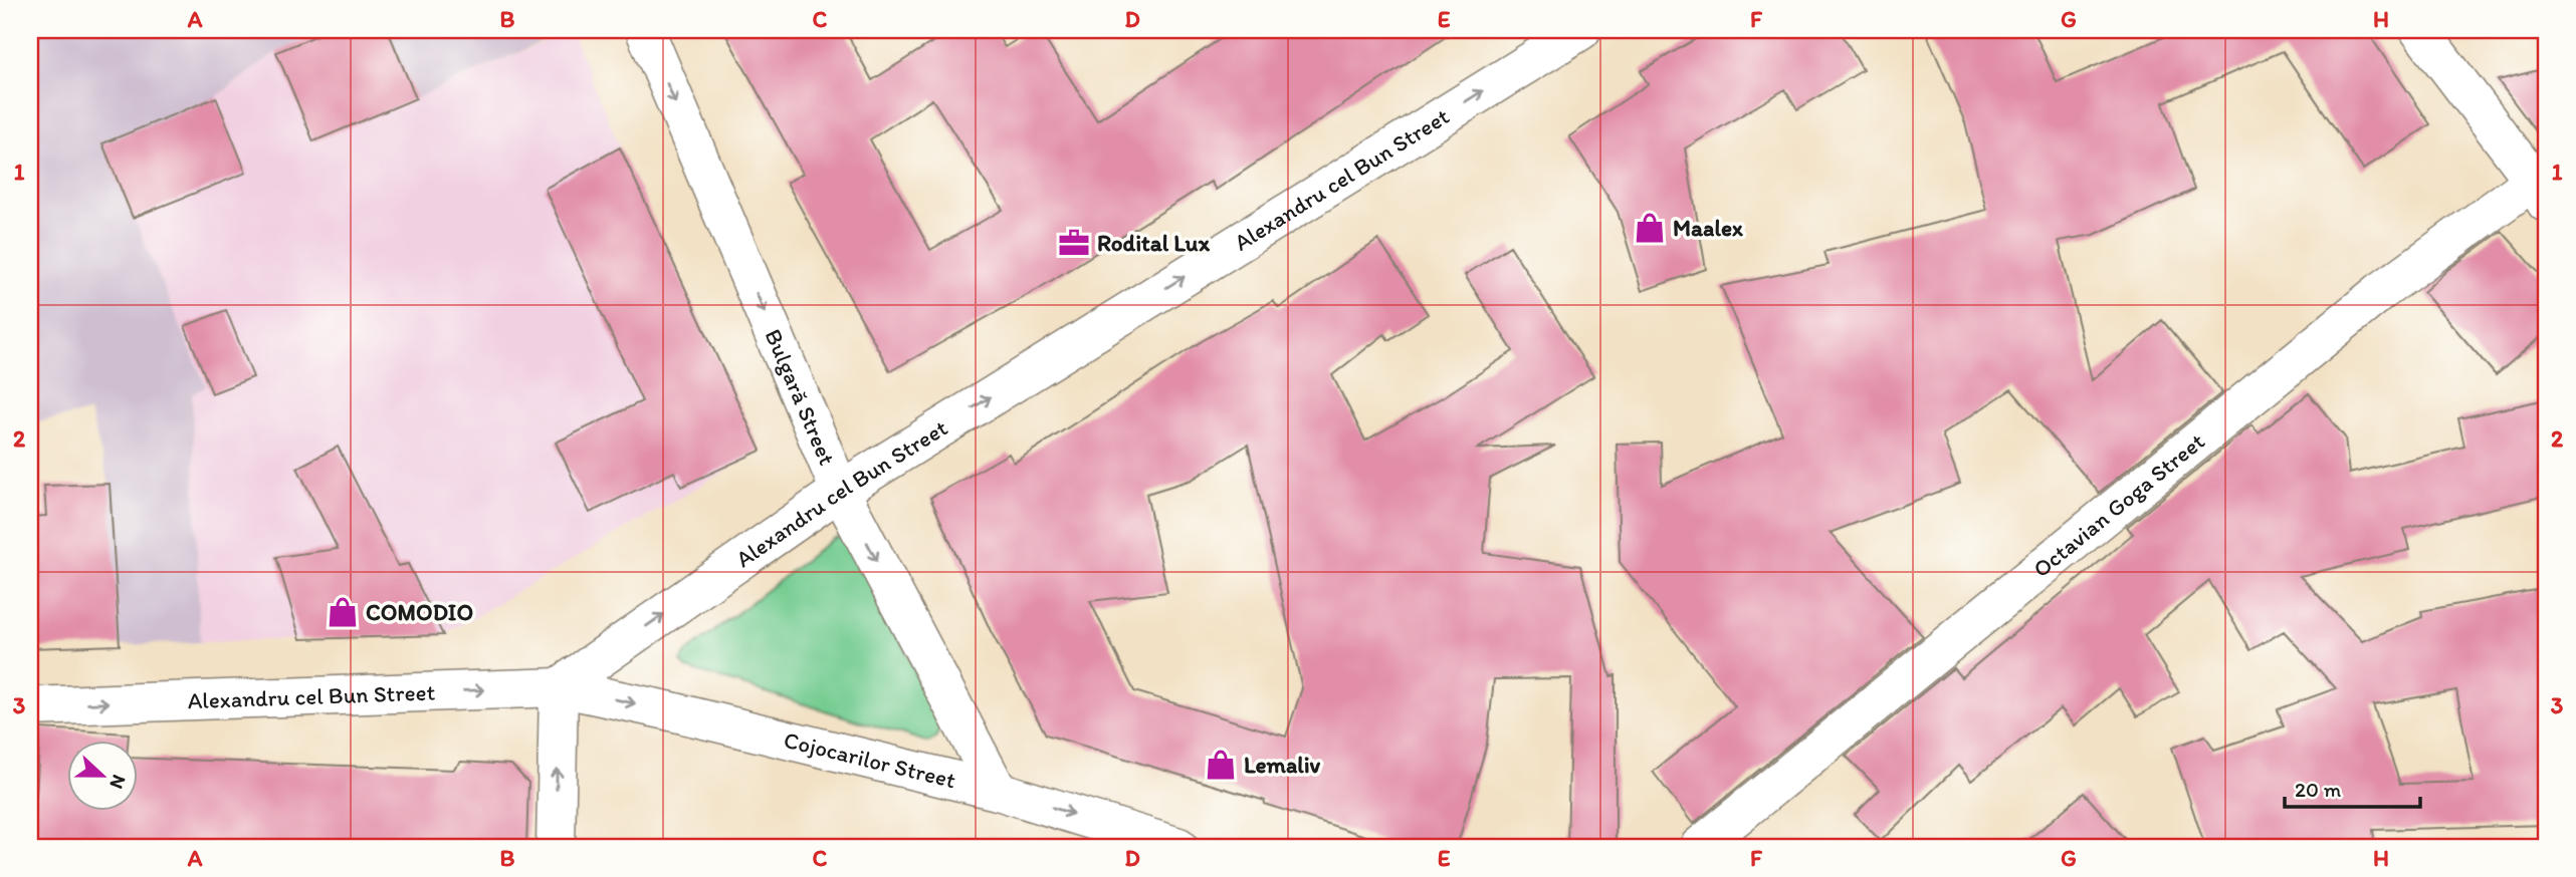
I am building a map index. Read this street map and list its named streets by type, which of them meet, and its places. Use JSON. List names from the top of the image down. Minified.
{"streets":{"street":["Alexandru cel Bun Street","Bulgară Street","Octavian Goga Street","Cojocarilor Street"]},"crossings":[["Alexandru cel Bun Street","Bulgară Street"],["Alexandru cel Bun Street","Cojocarilor Street"],["Bulgară Street","Cojocarilor Street"]],"one_way":["Alexandru cel Bun Street","Bulgară Street","Cojocarilor Street"],"places":{"shop":["Maalex","COMODIO","Lemaliv"],"office":["Rodital Lux"]},"scale_bar":"20 m","north":"right","grid":{"columns":["A","B","C","D","E","F","G","H"],"rows":["1","2","3"]}}
